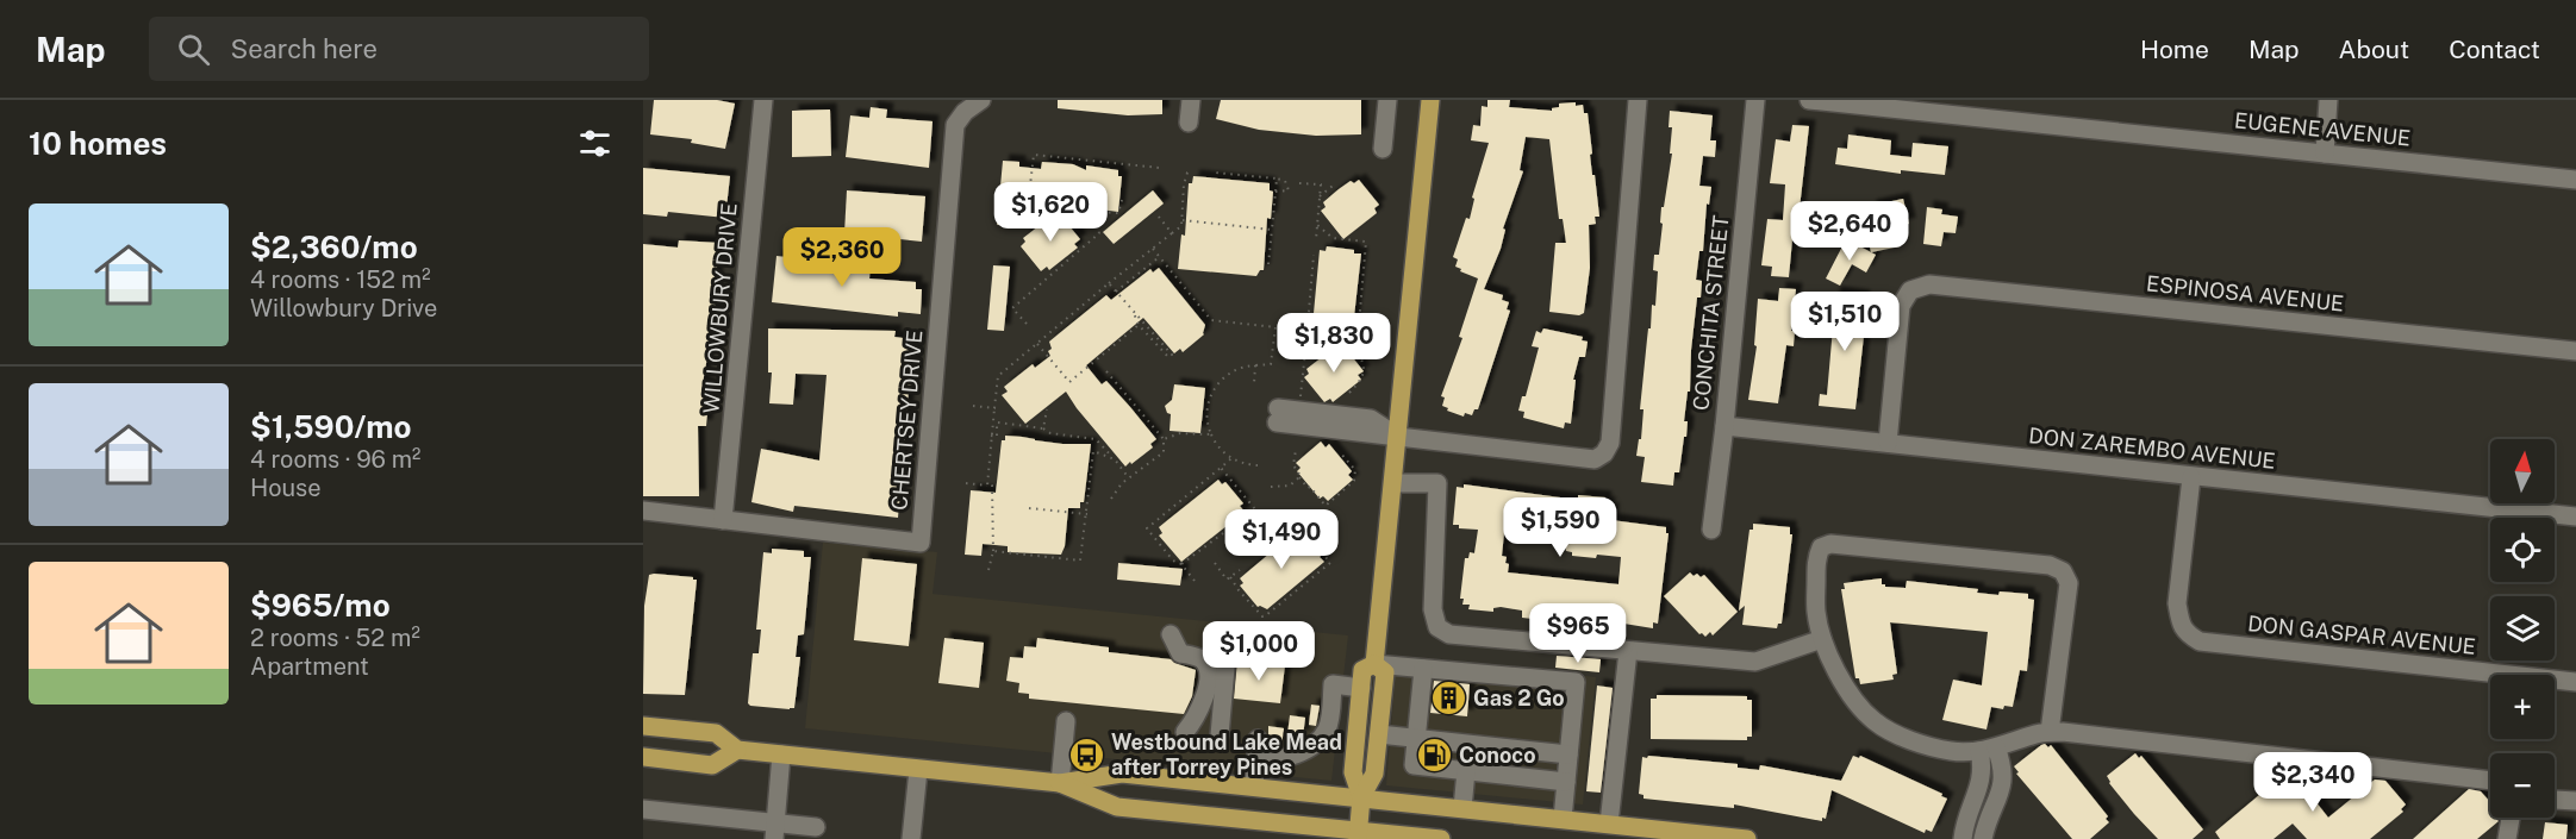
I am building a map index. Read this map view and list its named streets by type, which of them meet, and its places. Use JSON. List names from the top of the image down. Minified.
{"streets":{"street":["EUGENE AVENUE","ESPINOSA AVENUE","WILLOWBURY DRIVE","CONCHITA STREET","CHERTSEY DRIVE","DON ZAREMBO AVENUE","DON GASPAR AVENUE"]},"crossings":[["ESPINOSA AVENUE","DON ZAREMBO AVENUE"],["WILLOWBURY DRIVE","CHERTSEY DRIVE"],["CONCHITA STREET","DON ZAREMBO AVENUE"],["DON ZAREMBO AVENUE","DON GASPAR AVENUE"]],"places":{"building":["Gas 2 Go"],"bus stop":["Westbound Lake Mead after Torrey Pines"],"fuel station":["Conoco"]},"north":"top","page":{"header":"Map","search":"Search here","nav":["Home","Map","About","Contact"],"heading":"10 homes","price":["$1,620","$2,640","$2,360","$1,510","$1,830","$1,590","$1,490","$965","$1,000","$2,340"],"list":[{"name":"$2,360/mo","note":"4 rooms · 152 m² · Willowbury Drive"},{"name":"$1,590/mo","note":"4 rooms · 96 m² · House"},{"name":"$965/mo","note":"2 rooms · 52 m² · Apartment"}],"map_buttons":["+","−"]}}
